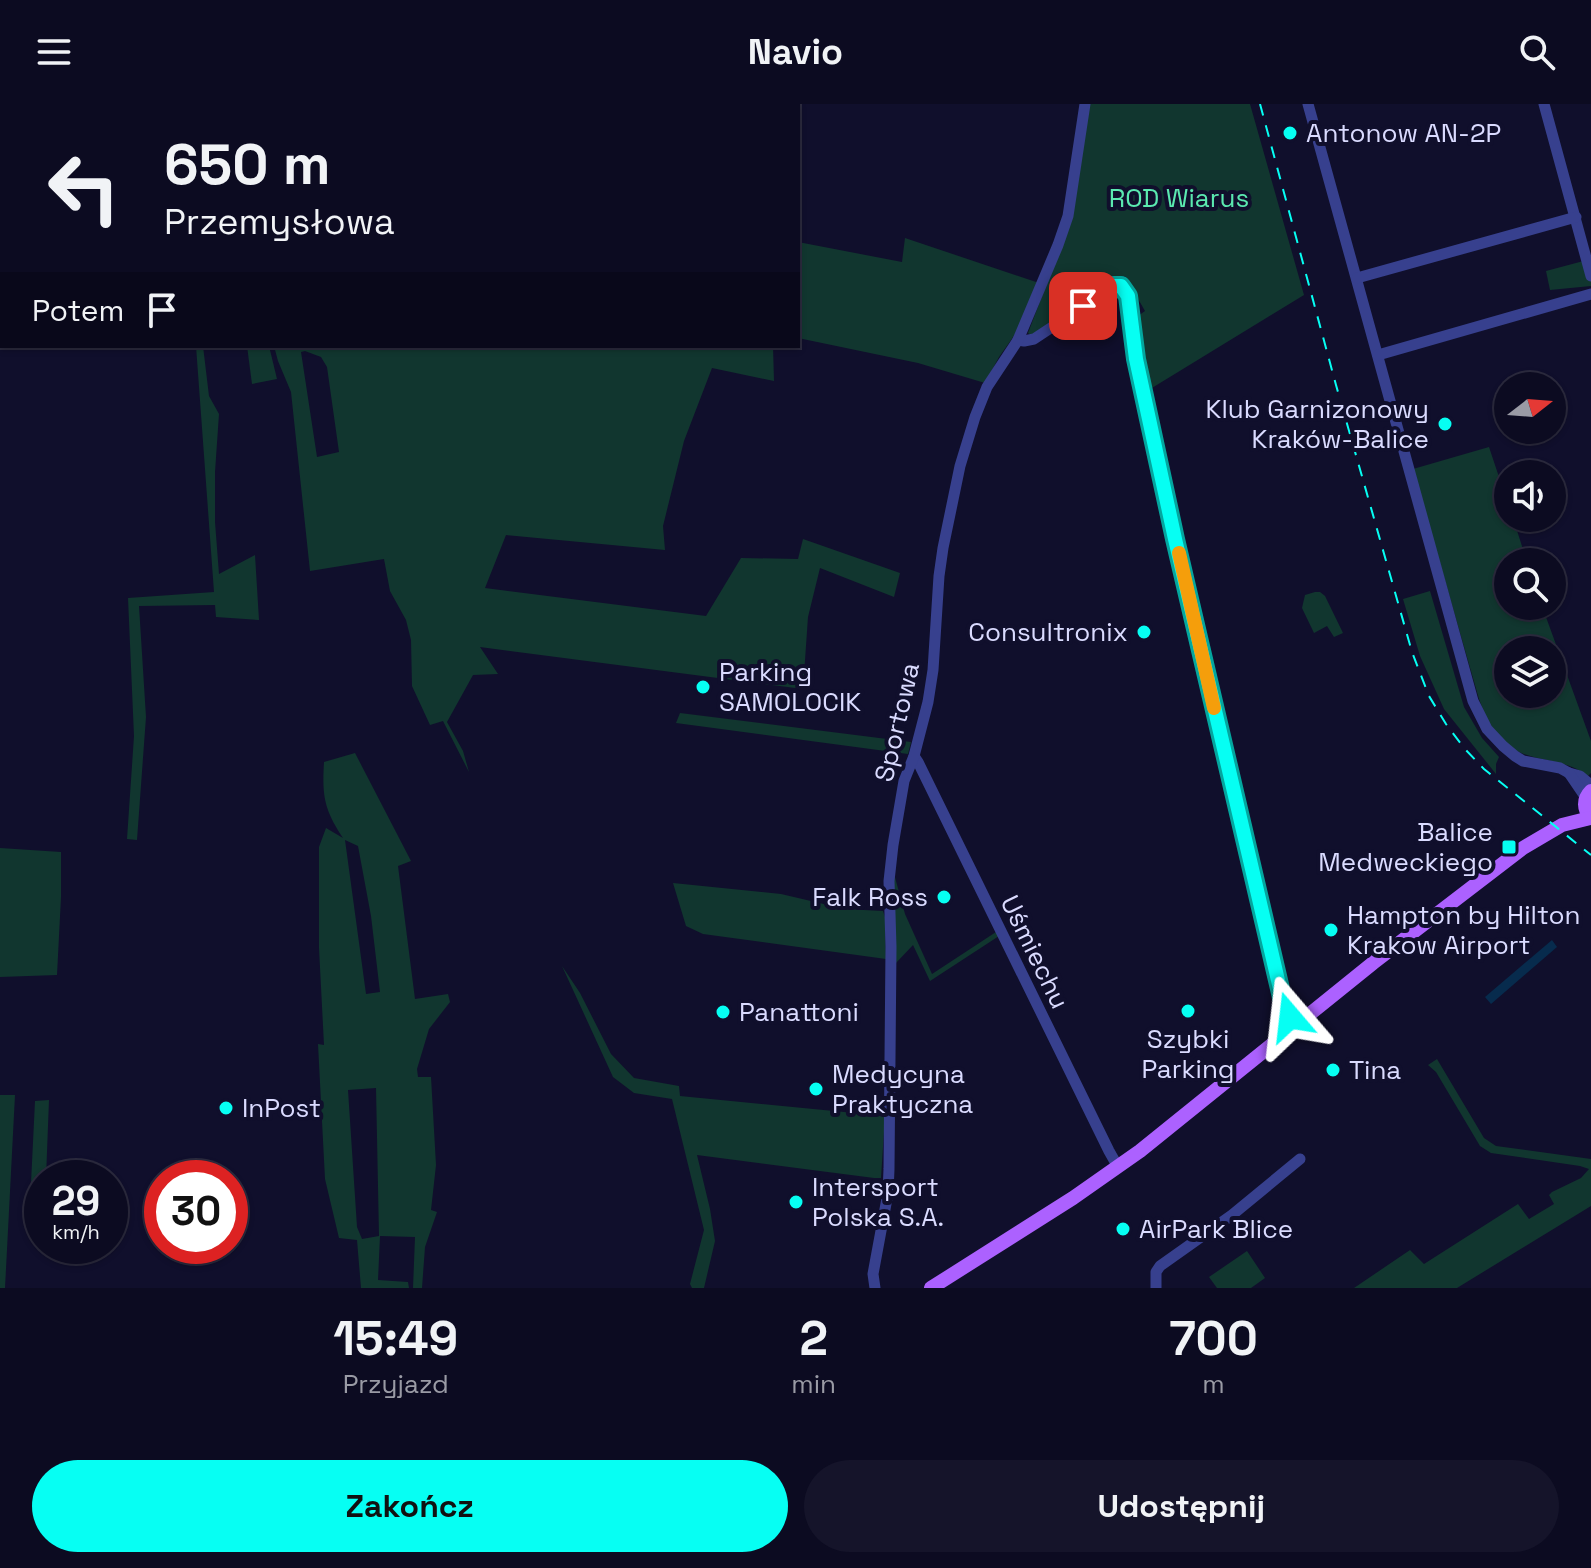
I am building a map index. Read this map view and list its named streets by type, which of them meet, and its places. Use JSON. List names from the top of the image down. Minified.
{"streets":{"street":["Sportowa","Uśmiechu"]},"crossings":[["Sportowa","Uśmiechu"]],"parks":["ROD Wiarus"],"places":{"other":["Antonow AN-2P","Klub Garnizonowy Kraków-Balice","Consultronix","Parking SAMOLOCIK","Falk Ross","Hampton by Hilton Krakow Airport","Szybki Parking","Panattoni","Tina","Medycyna Praktyczna","InPost","Intersport Polska S.A.","AirPark Blice"],"transit":["Balice Medweckiego"]},"north":"right","page":{"header":"Navio","turn":["650 m","Przemysłowa"],"then":"Potem","speed":"29 km/h","limit":"30","eta":["15:49","Przyjazd","2","min","700","m"],"buttons":["Zakończ","Udostępnij"]}}
